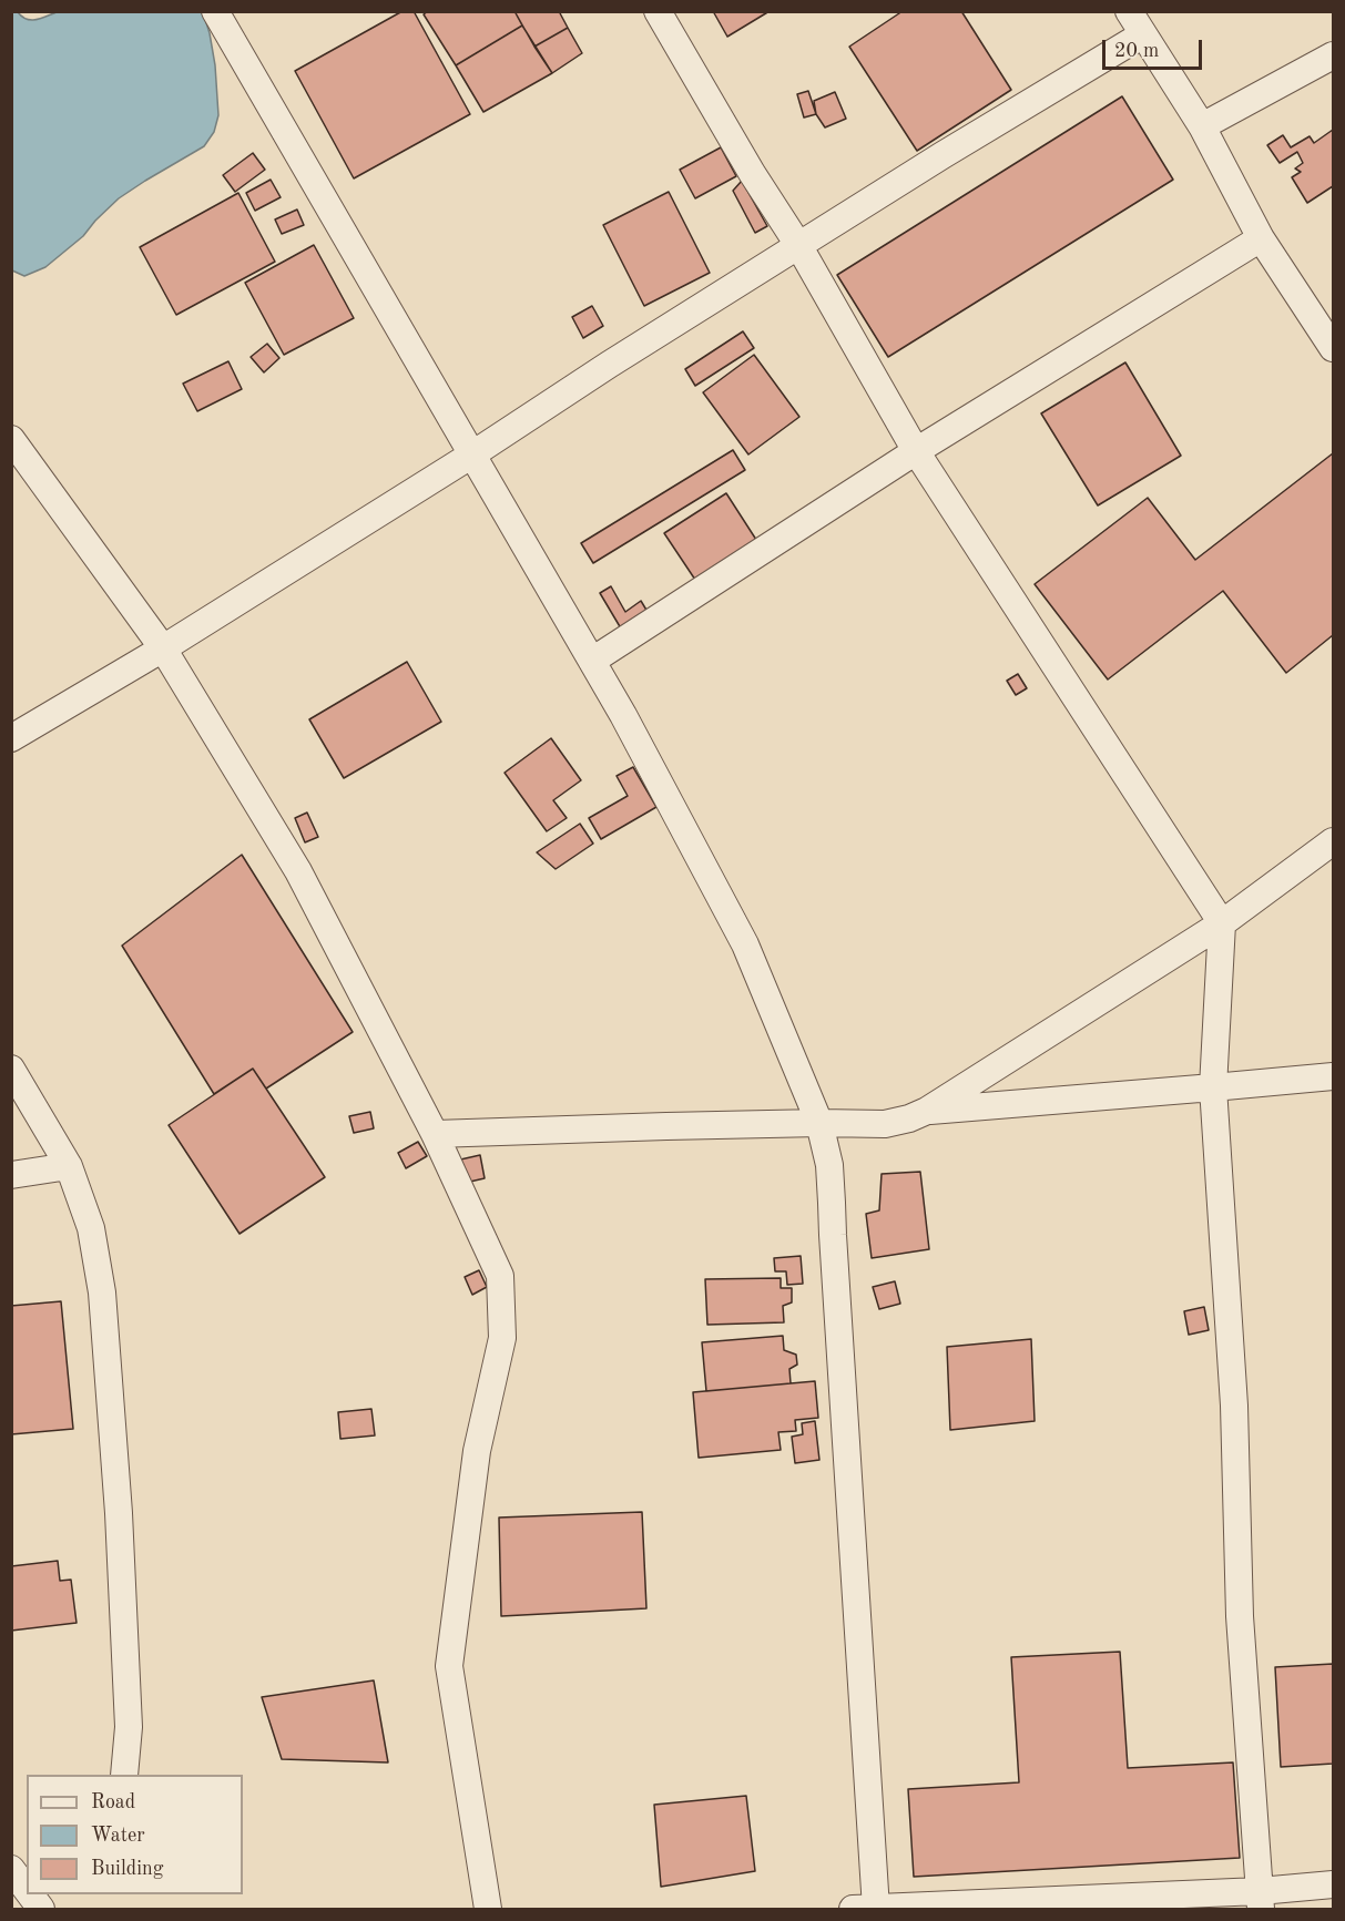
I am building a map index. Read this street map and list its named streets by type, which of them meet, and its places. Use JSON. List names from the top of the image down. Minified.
{"legend":["Road","Water","Building"],"scale_bar":"20 m"}
